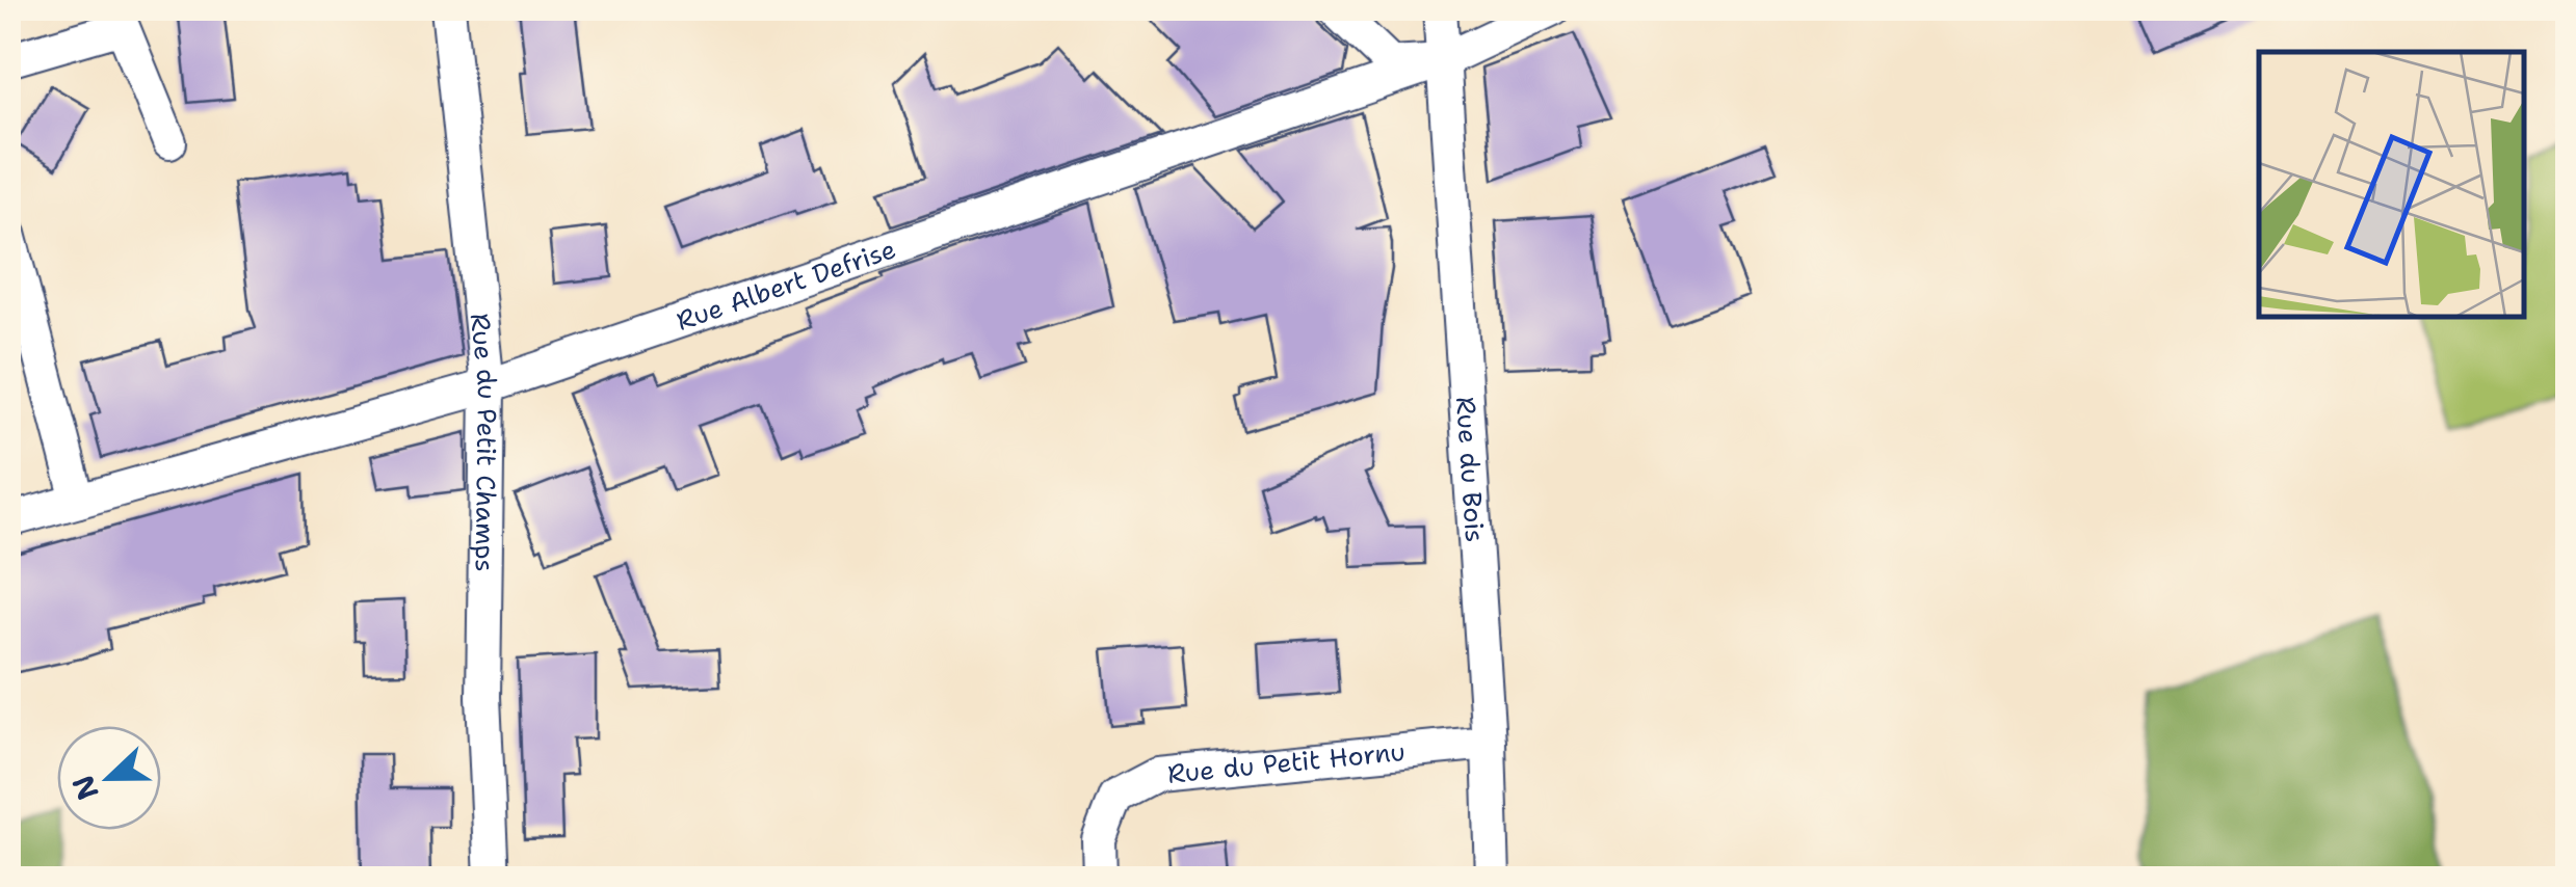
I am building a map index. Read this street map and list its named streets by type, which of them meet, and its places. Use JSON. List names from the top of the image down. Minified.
{"streets":{"street":["Rue Albert Defrise","Rue du Petit Champs","Rue du Bois","Rue du Petit Hornu"]},"crossings":[["Rue Albert Defrise","Rue du Petit Champs"],["Rue Albert Defrise","Rue du Bois"],["Rue du Bois","Rue du Petit Hornu"]],"north":"left"}
